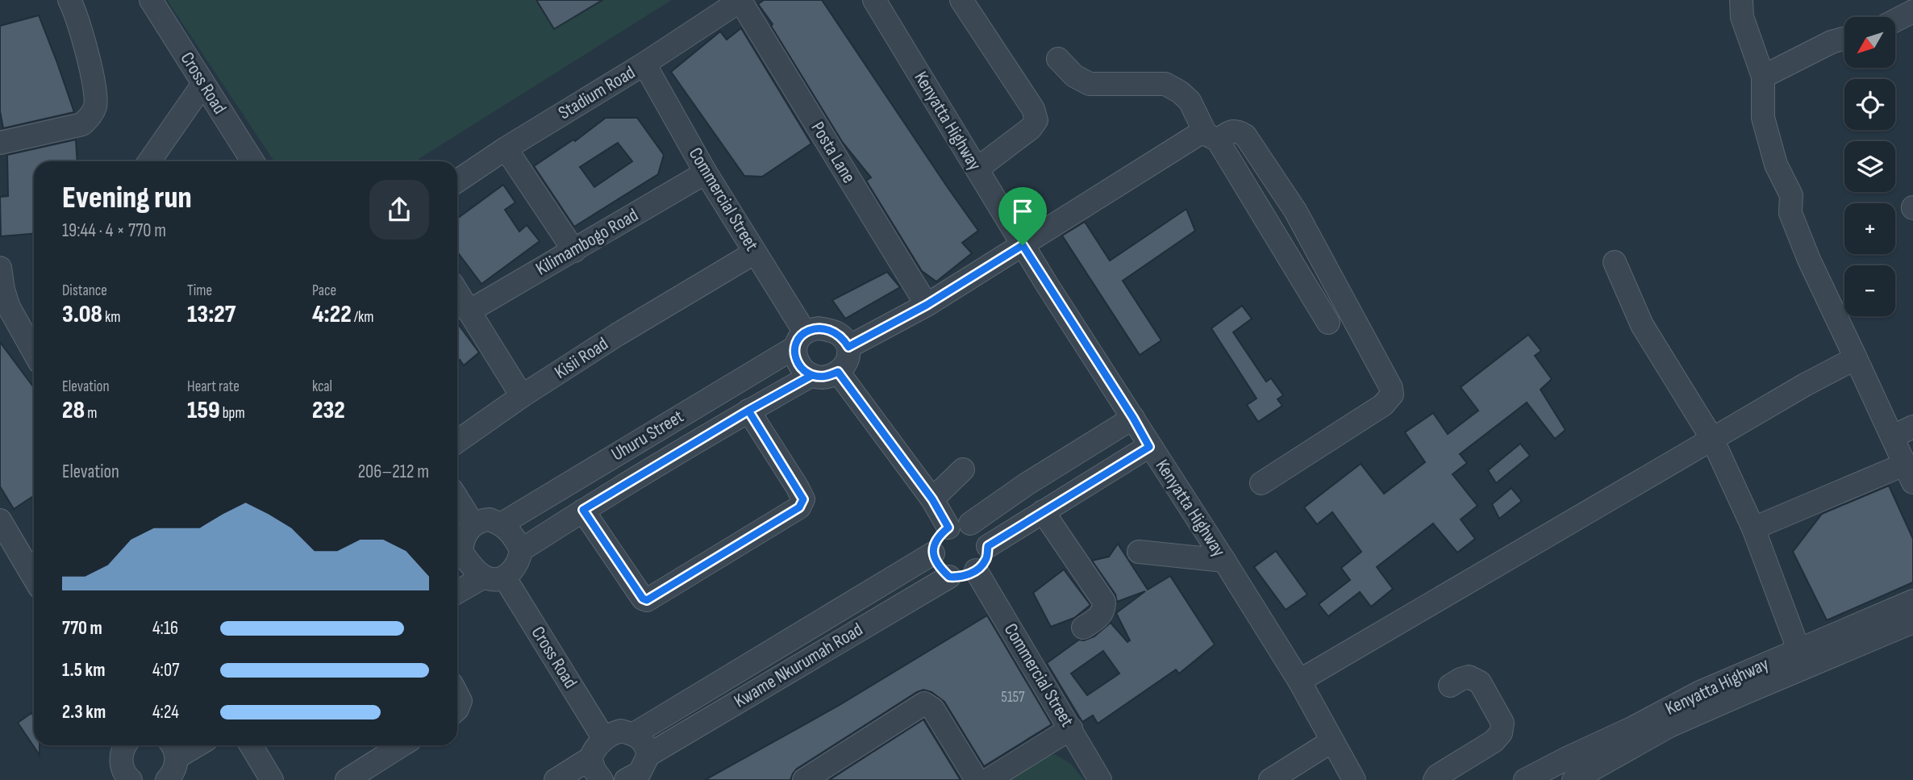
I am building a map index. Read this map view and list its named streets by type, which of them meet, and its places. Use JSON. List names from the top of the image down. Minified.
{"streets":{"street":["Cross Road","Stadium Road","Kenyatta Highway","Posta Lane","Commercial Street","Kilimambogo Road","Kisii Road","Uhuru Street","Kwame Nkurumah Road"]},"crossings":[["Stadium Road","Posta Lane"],["Stadium Road","Commercial Street"],["Commercial Street","Kilimambogo Road"],["Commercial Street","Kisii Road"],["Commercial Street","Uhuru Street"],["Commercial Street","Kwame Nkurumah Road"]],"house_numbers":["5157"],"north":"bottom left","page":{"map_buttons":["+","−"],"heading":["Evening run","19:44 · 4 × 770 m"],"stats":[["Distance","3.08 km"],["Time","13:27"],["Pace","4:22 /km"],["Elevation","28 m"],["Heart rate","159 bpm"],["kcal","232"]],"chart":["Elevation","206–212 m"],"list":[{"name":"770 m","note":"4:16"},{"name":"1.5 km","note":"4:07"},{"name":"2.3 km","note":"4:24"}]}}
